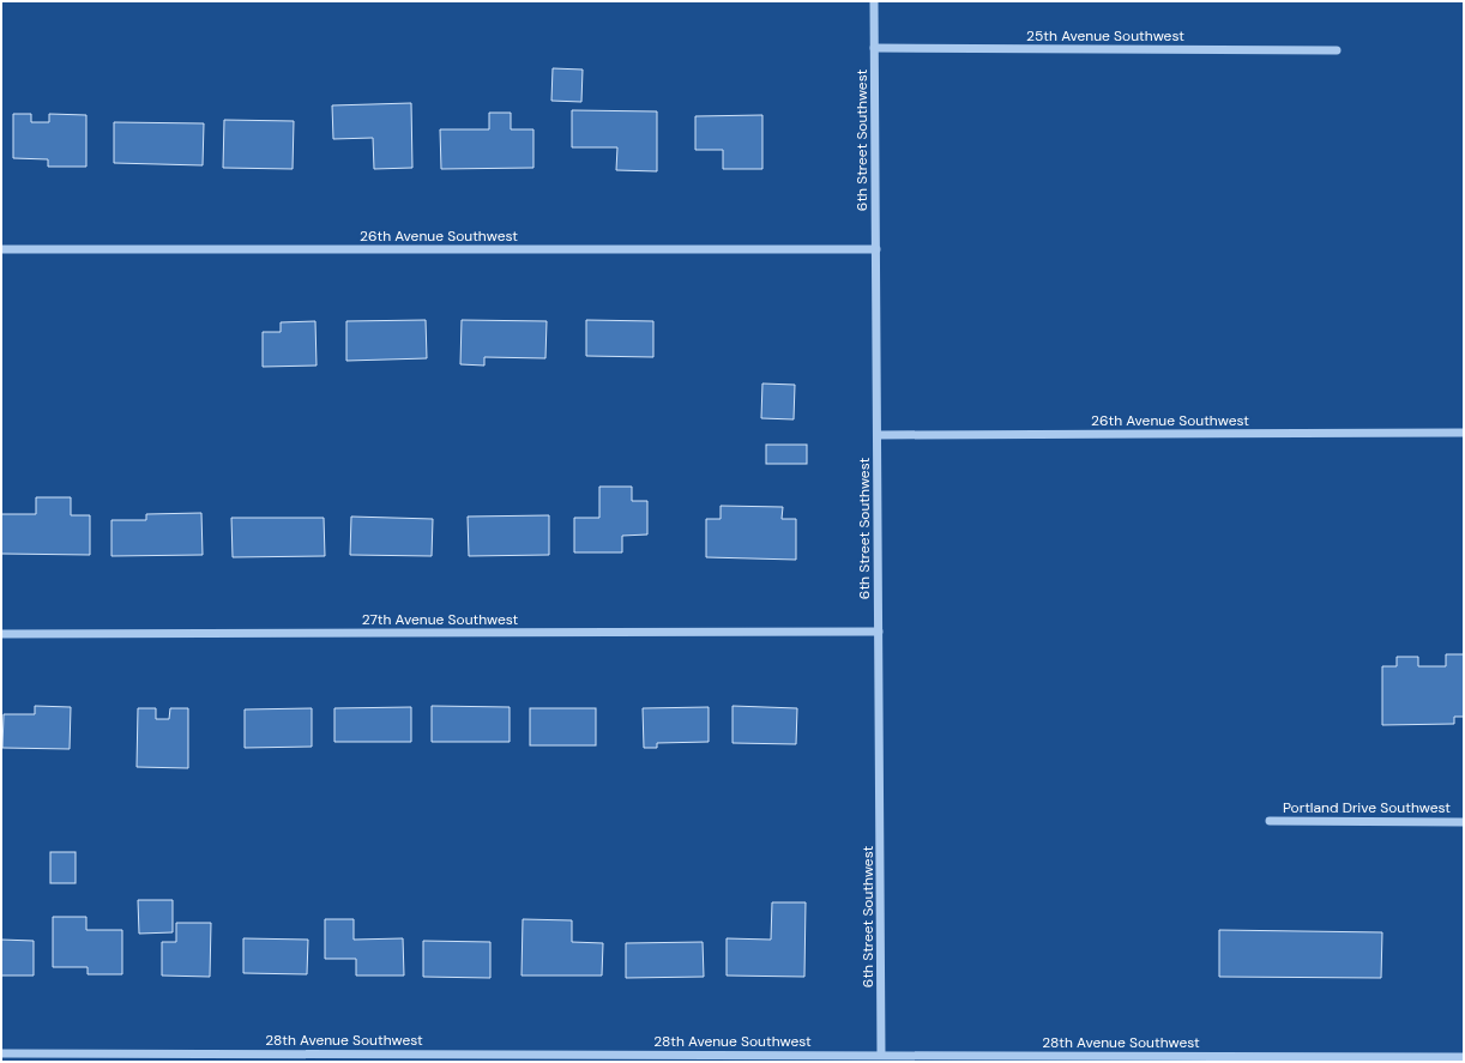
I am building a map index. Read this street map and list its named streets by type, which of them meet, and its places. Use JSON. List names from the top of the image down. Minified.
{"streets":{"street":["25th Avenue Southwest","6th Street Southwest","26th Avenue Southwest","27th Avenue Southwest","Portland Drive Southwest","28th Avenue Southwest"]},"crossings":[["25th Avenue Southwest","6th Street Southwest"],["6th Street Southwest","26th Avenue Southwest"],["6th Street Southwest","27th Avenue Southwest"],["6th Street Southwest","28th Avenue Southwest"]]}
